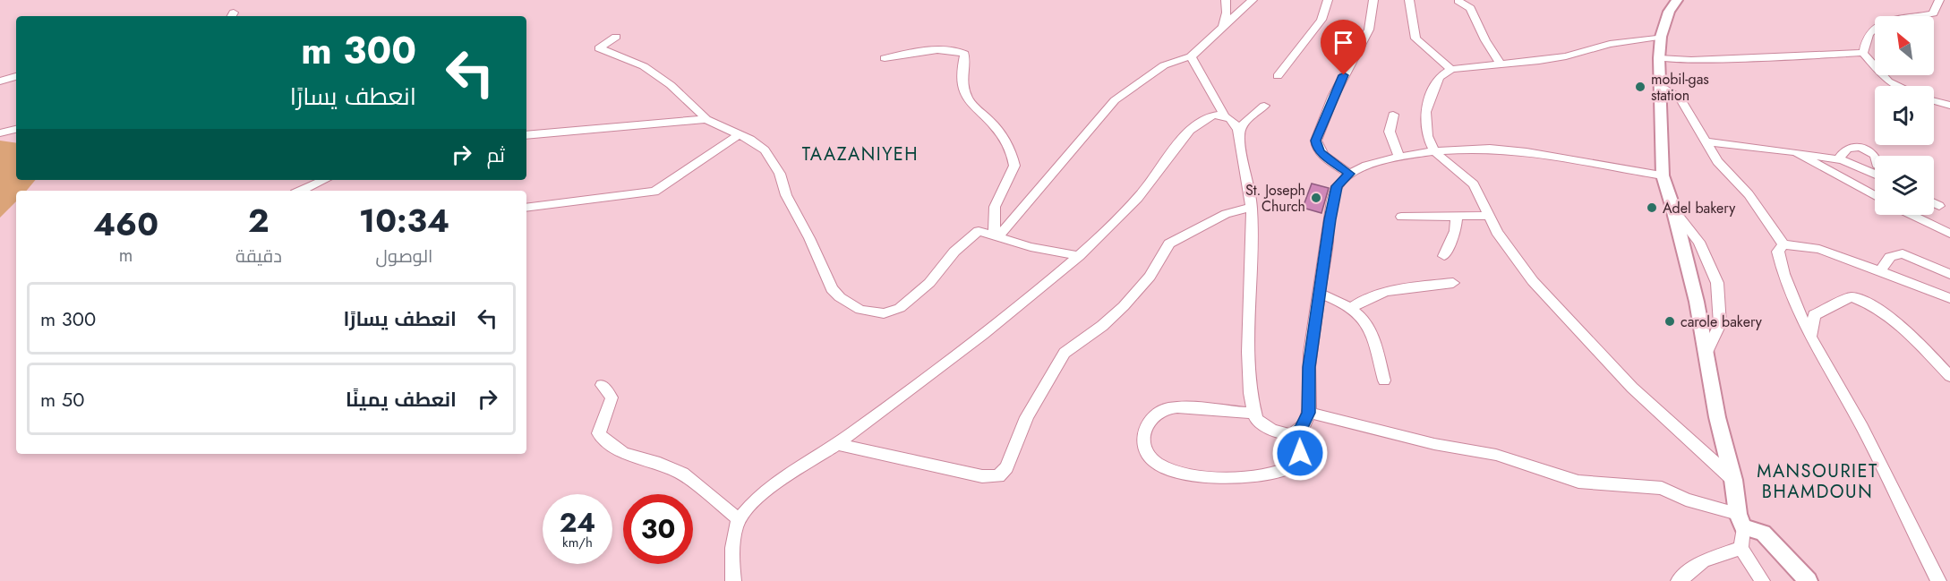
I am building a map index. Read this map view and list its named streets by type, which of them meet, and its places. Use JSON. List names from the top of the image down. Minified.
{"districts":["TAAZANIYEH","MANSOURIET BHAMDOUN"],"places":["mobil-gas station","St. Joseph Church","Adel bakery","carole bakery"],"north":"top left","page":{"turn":["300 m","انعطف يسارًا"],"then":"ثم","eta":["10:34","الوصول","2","دقيقة","460","m"],"list":[{"name":"انعطف يسارًا","value":"300 m"},{"name":"انعطف يمينًا","value":"50 m"}],"speed":"24 km/h","limit":"30"}}
